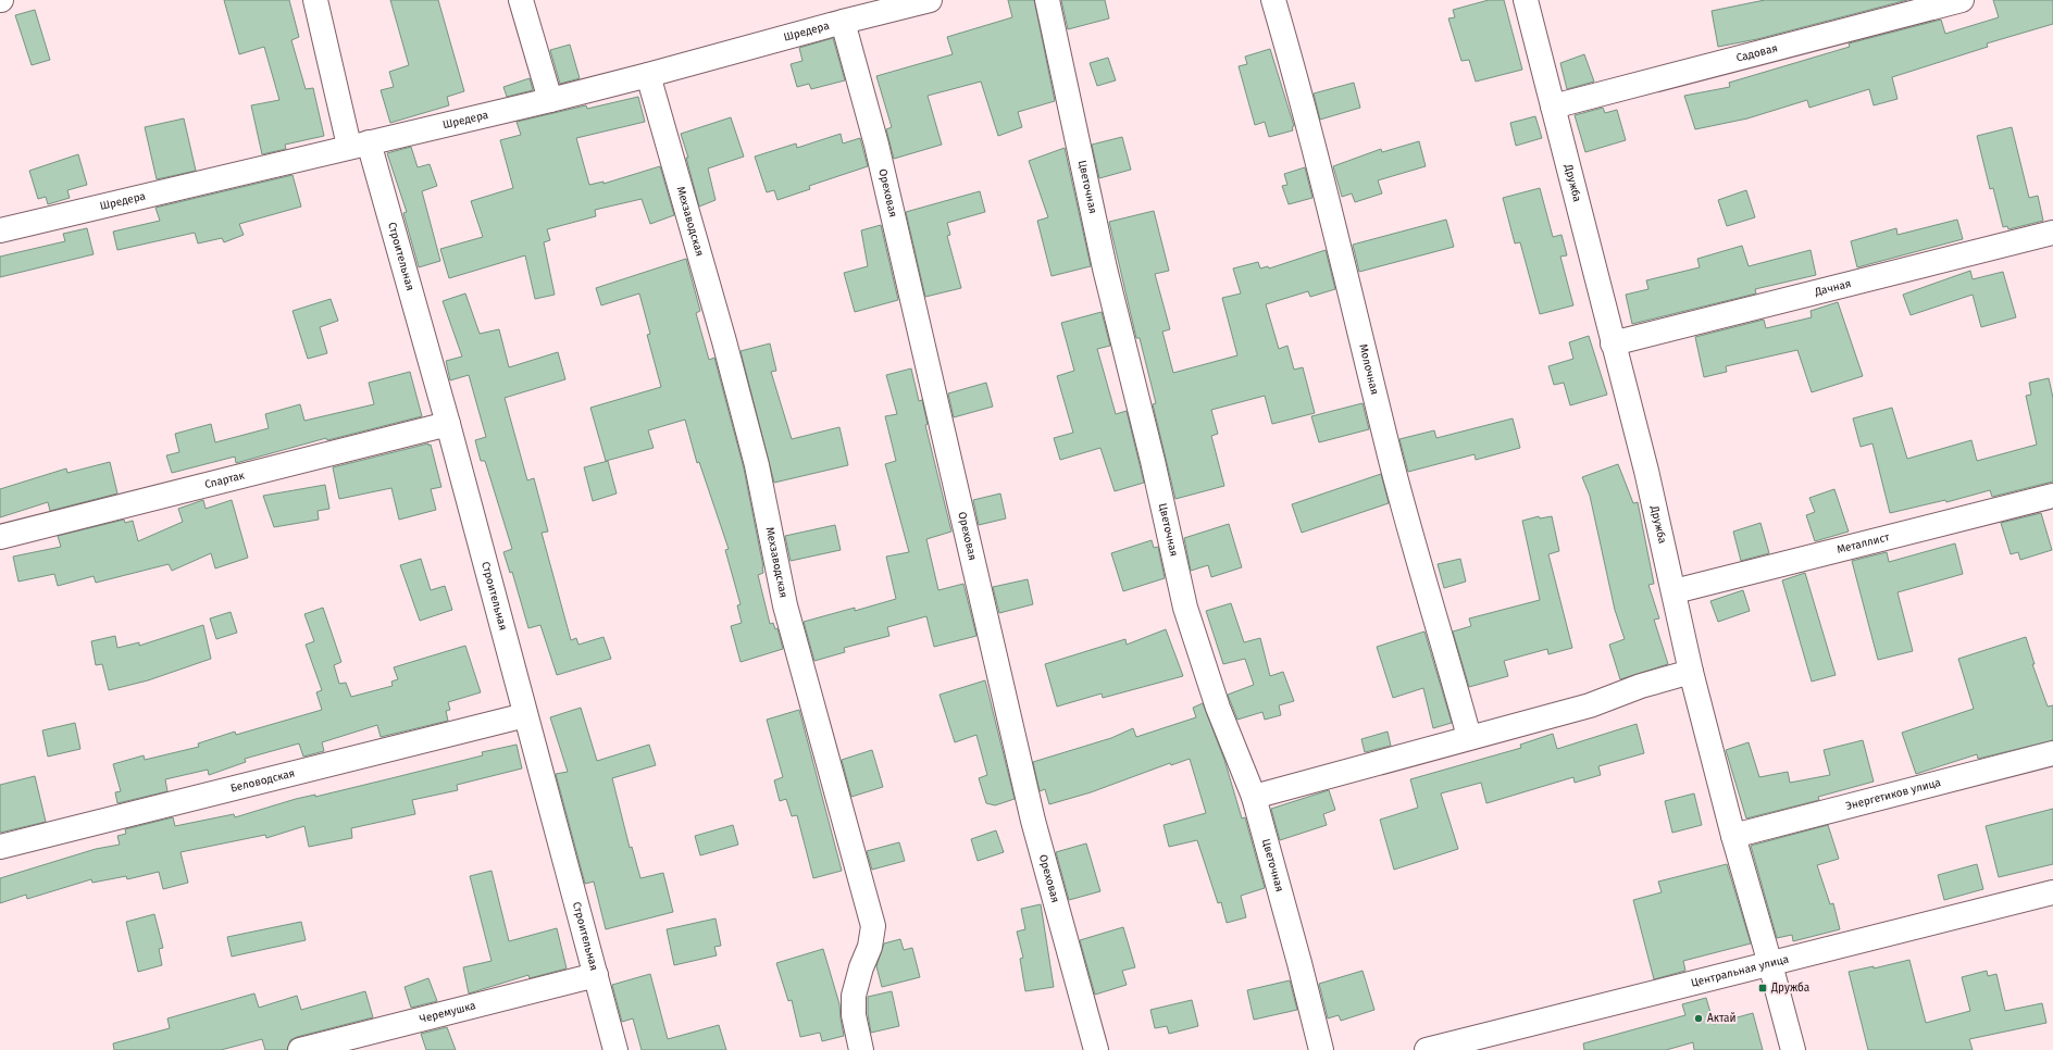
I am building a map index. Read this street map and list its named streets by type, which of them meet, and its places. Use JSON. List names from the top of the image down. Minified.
{"streets":{"street":["Шредера","Садовая","Дружба","Цветочная","Ореховая","Мехзаводская","Строительная","Дачная","Молочная","Спартак","Металлист","Беловодская","Энергетиков улица","Центральная улица","Черемушка"]},"crossings":[["Шредера","Ореховая"],["Шредера","Мехзаводская"],["Шредера","Строительная"],["Садовая","Дружба"],["Дружба","Дачная"],["Дружба","Металлист"],["Дружба","Энергетиков улица"],["Дружба","Центральная улица"],["Строительная","Спартак"],["Строительная","Беловодская"],["Строительная","Черемушка"]],"places":{"transit":["Дружба"],"other":["Актай"]}}
